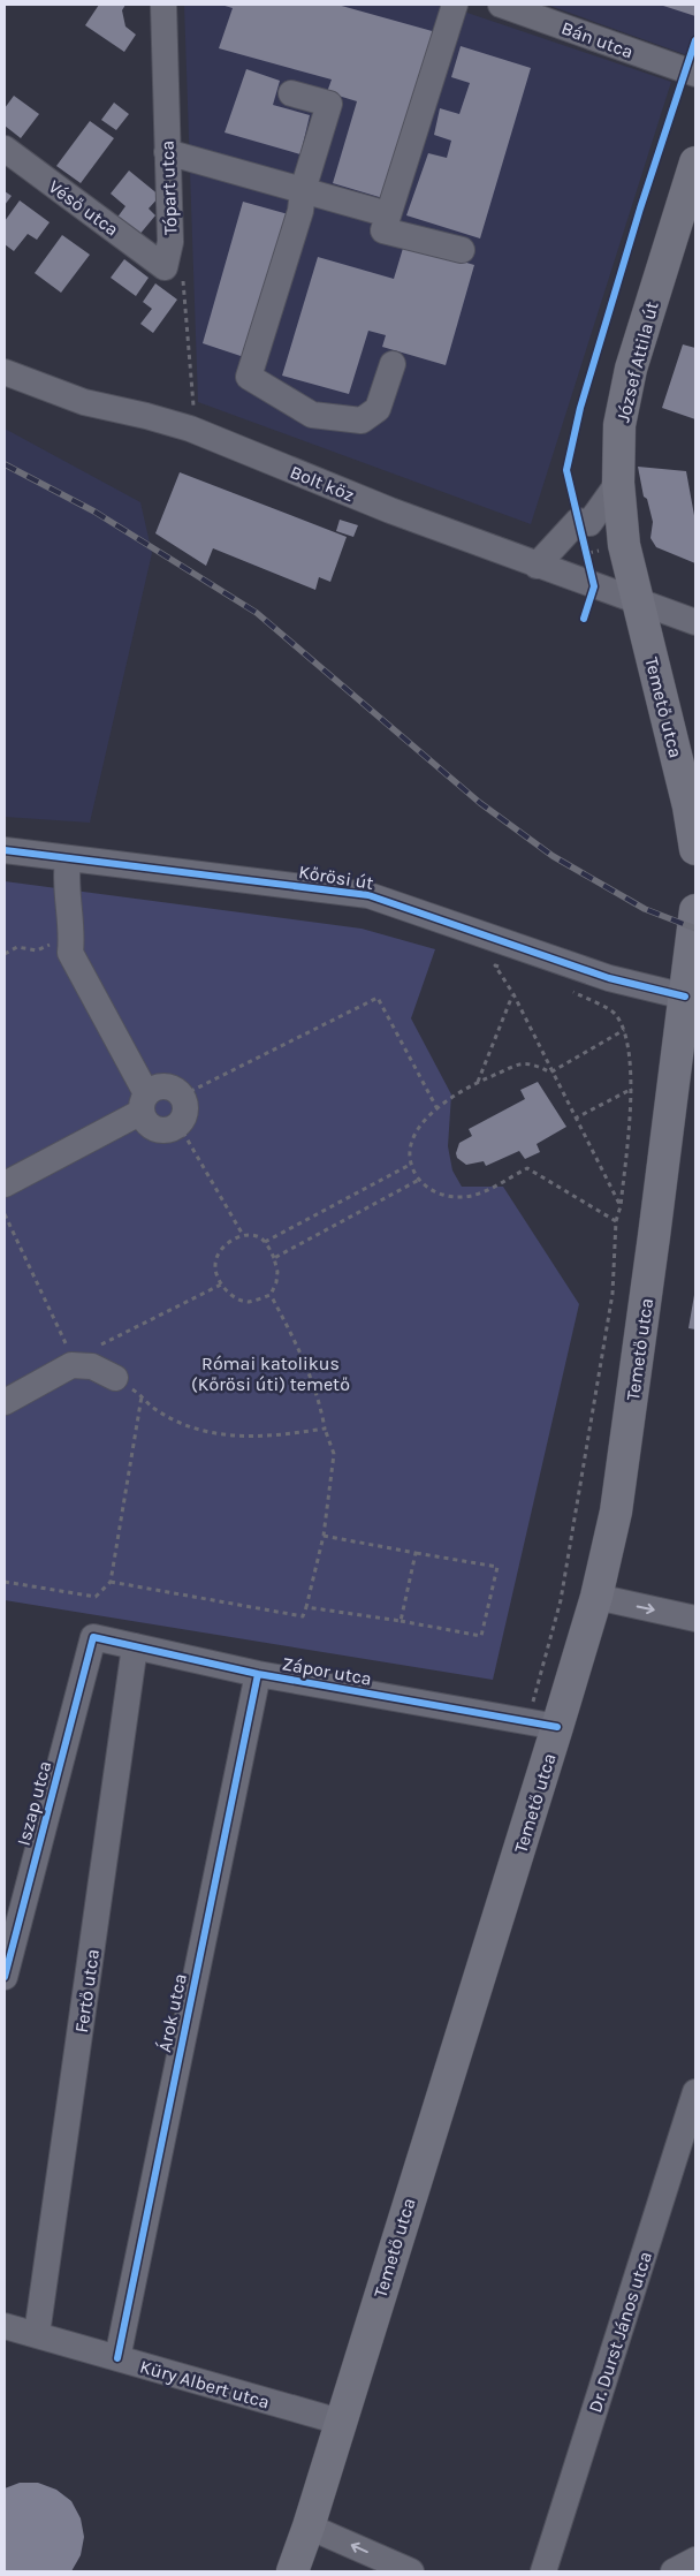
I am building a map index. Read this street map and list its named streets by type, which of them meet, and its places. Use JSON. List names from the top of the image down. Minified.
{"streets":{"main road":["József Attila út","Temető utca"],"street":["Bán utca","Tópart utca","Véső utca","Bolt köz","Kőrösi út","Zápor utca","Iszap utca","Fertő utca","Árok utca","Dr. Durst János utca","Küry Albert utca"]},"crossings":[["Tópart utca","Véső utca"],["József Attila út","Bolt köz"],["József Attila út","Temető utca"],["Bolt köz","Temető utca"],["Temető utca","Kőrösi út"],["Temető utca","Zápor utca"],["Temető utca","Küry Albert utca"],["Zápor utca","Iszap utca"],["Zápor utca","Fertő utca"],["Zápor utca","Árok utca"],["Fertő utca","Küry Albert utca"],["Árok utca","Küry Albert utca"]],"parks":["Római katolikus (Kőrösi úti) temető"]}
